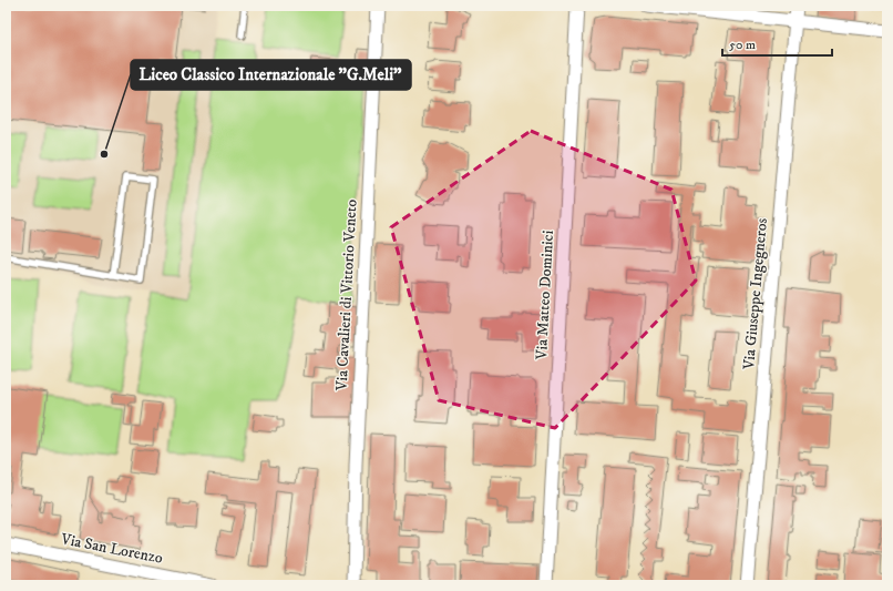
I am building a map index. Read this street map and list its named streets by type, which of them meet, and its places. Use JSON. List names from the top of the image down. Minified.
{"streets":{"street":["Via Giuseppe Ingegneros","Via Cavalieri di Vittorio Veneto","Via Matteo Dominici","Via San Lorenzo"]},"places":["Liceo Classico Internazionale \"G.Meli\""],"scale_bar":"50 m"}
